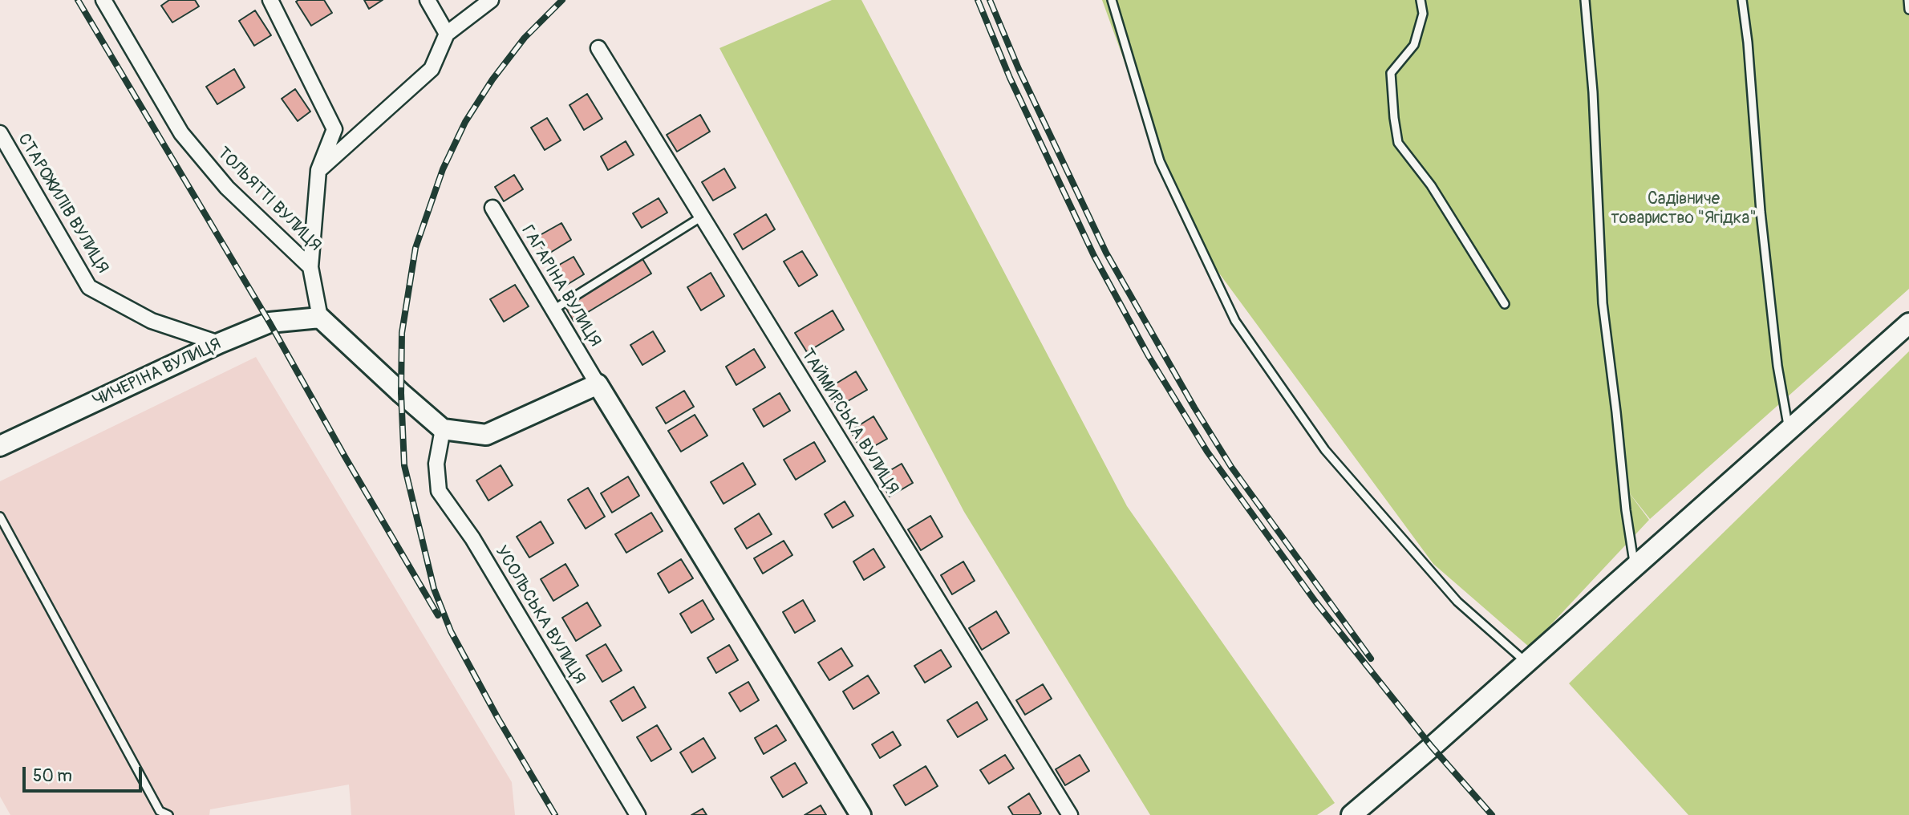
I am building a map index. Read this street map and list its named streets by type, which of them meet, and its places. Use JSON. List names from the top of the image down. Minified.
{"streets":{"main road":["ЧИЧЕРІНА ВУЛИЦЯ"],"street":["ТОЛЬЯТТІ ВУЛИЦЯ","СТАРОЖИЛІВ ВУЛИЦЯ","ГАГАРІНА ВУЛИЦЯ","ТАЙМИРСЬКА ВУЛИЦЯ","УСОЛЬСЬКА ВУЛИЦЯ"]},"crossings":[["ТОЛЬЯТТІ ВУЛИЦЯ","ЧИЧЕРІНА ВУЛИЦЯ"],["СТАРОЖИЛІВ ВУЛИЦЯ","ЧИЧЕРІНА ВУЛИЦЯ"]],"parks":["Садівниче товариство \"Ягідка\""],"scale_bar":"50 m"}
